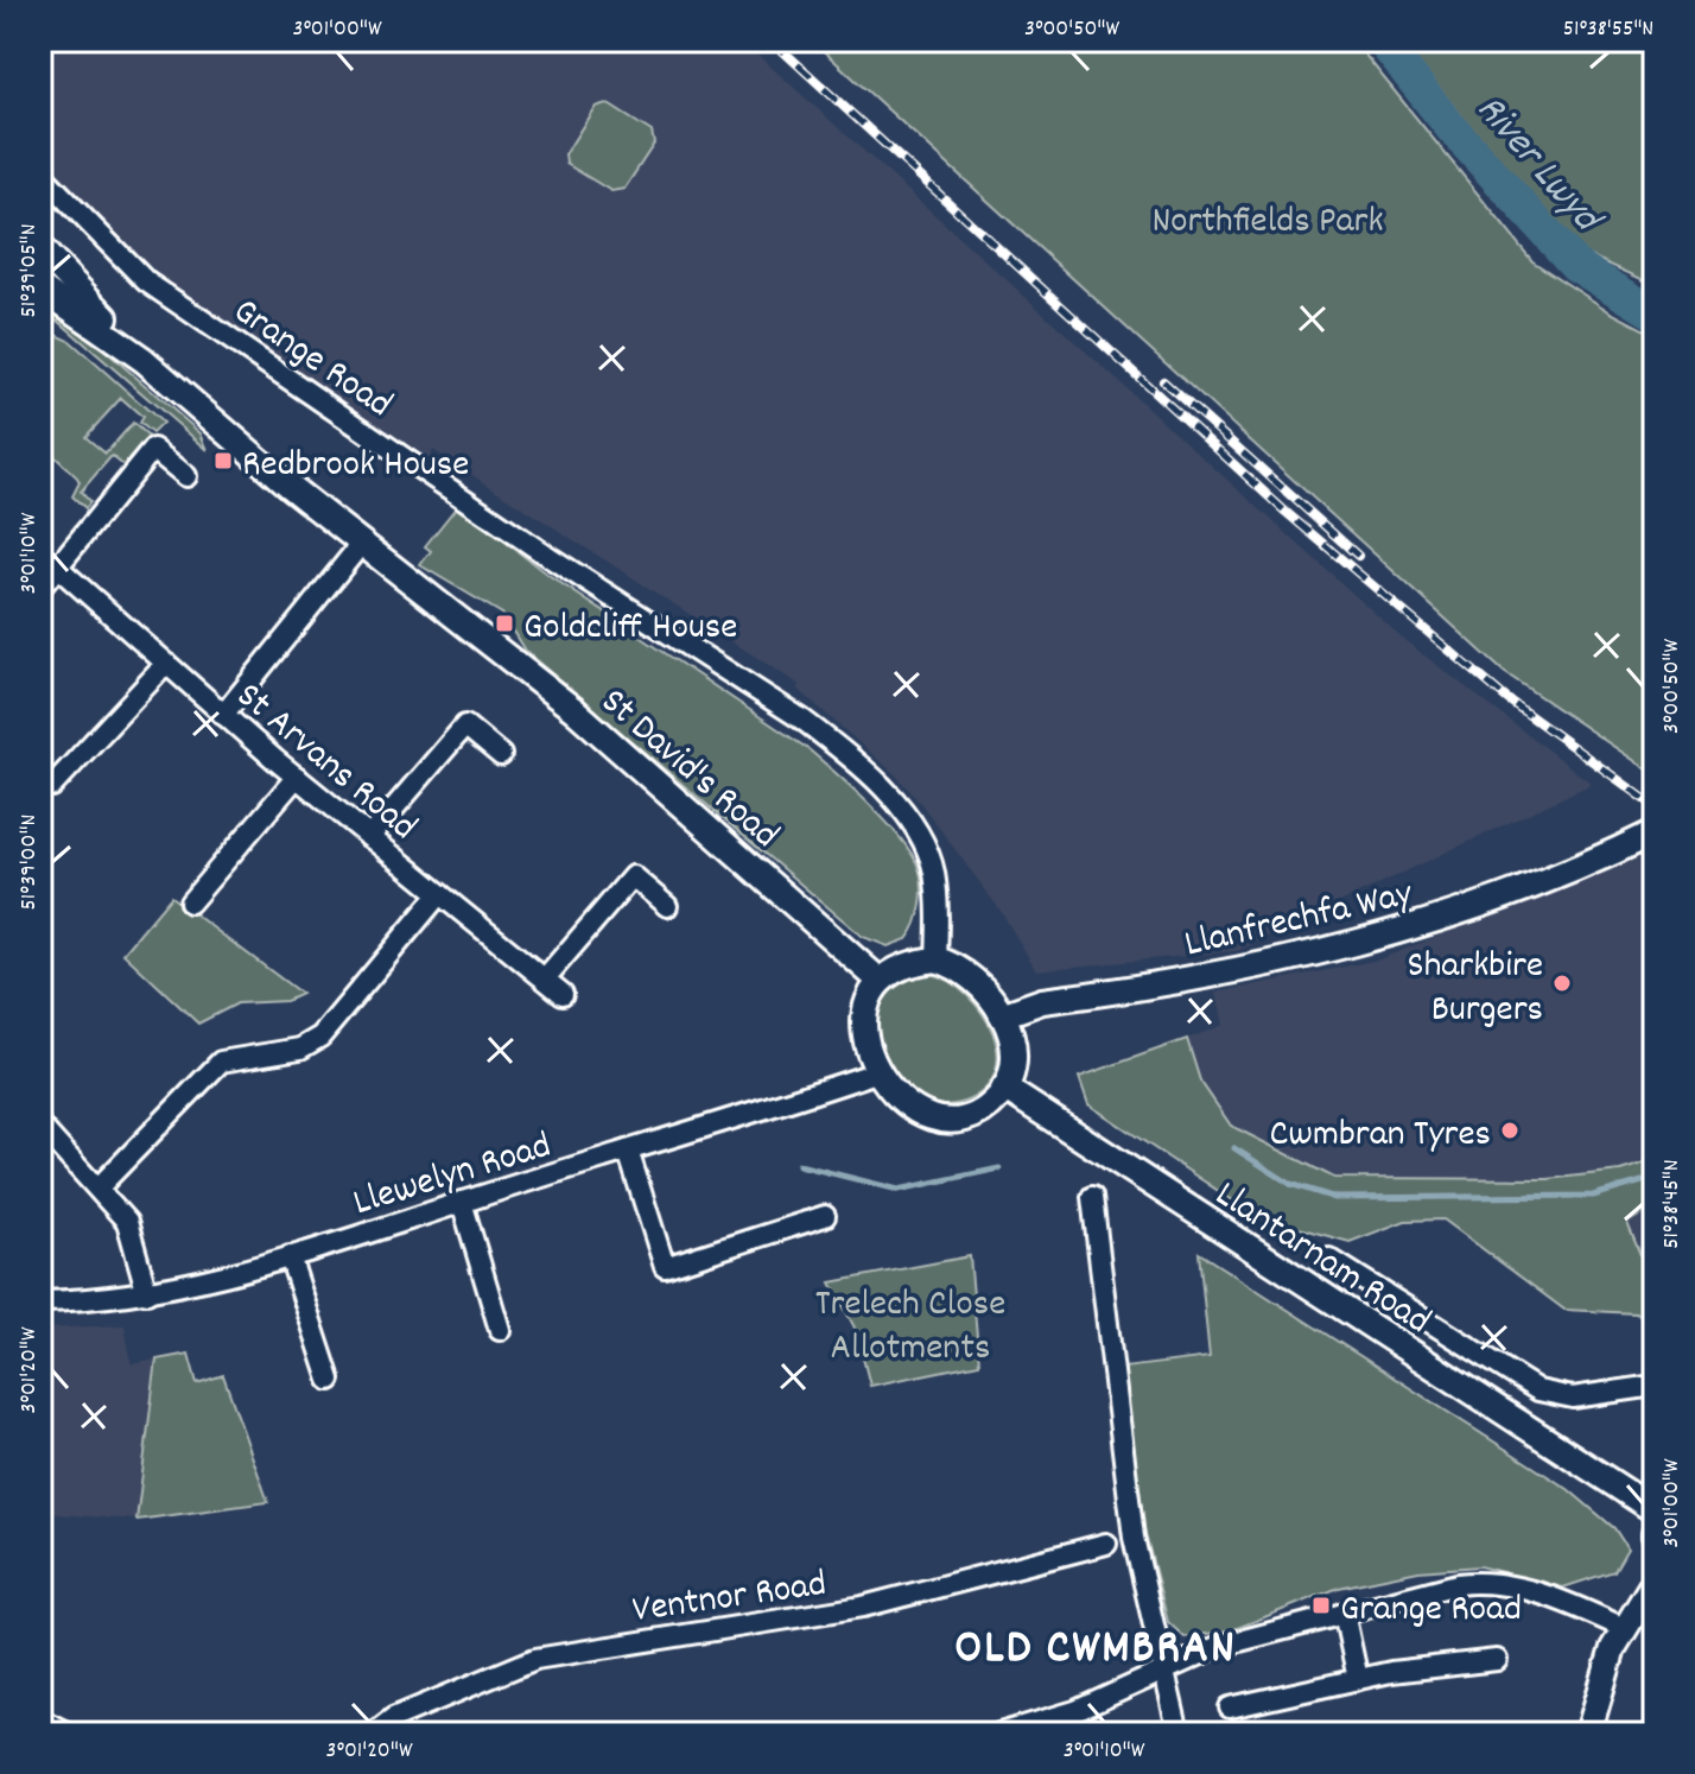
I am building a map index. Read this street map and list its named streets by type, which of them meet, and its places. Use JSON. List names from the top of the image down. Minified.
{"streets":{"street":["Grange Road","St Arvans Road","St David's Road","Llanfrechfa Way","Llewelyn Road","Llantarnam Road","Ventnor Road"]},"crossings":[["Grange Road","St David's Road"],["Grange Road","Llanfrechfa Way"],["Grange Road","Llewelyn Road"],["Grange Road","Llantarnam Road"],["St David's Road","Llanfrechfa Way"],["St David's Road","Llewelyn Road"],["St David's Road","Llantarnam Road"],["Llanfrechfa Way","Llewelyn Road"],["Llanfrechfa Way","Llantarnam Road"],["Llewelyn Road","Llantarnam Road"]],"districts":["OLD CWMBRAN"],"water":["River Lwyd"],"parks":["Northfields Park","Trelech Close Allotments"],"places":{"transit":["Redbrook House","Goldcliff House","Grange Road"],"other":["Sharkbire Burgers","Cwmbran Tyres"]},"coordinates":["3°01'00\"W","3°00'50\"W","51°38'55\"N","51°39'05\"N","3°01'10\"W","51°39'00\"N","51°38'45\"N","3°01'20\"W"]}
